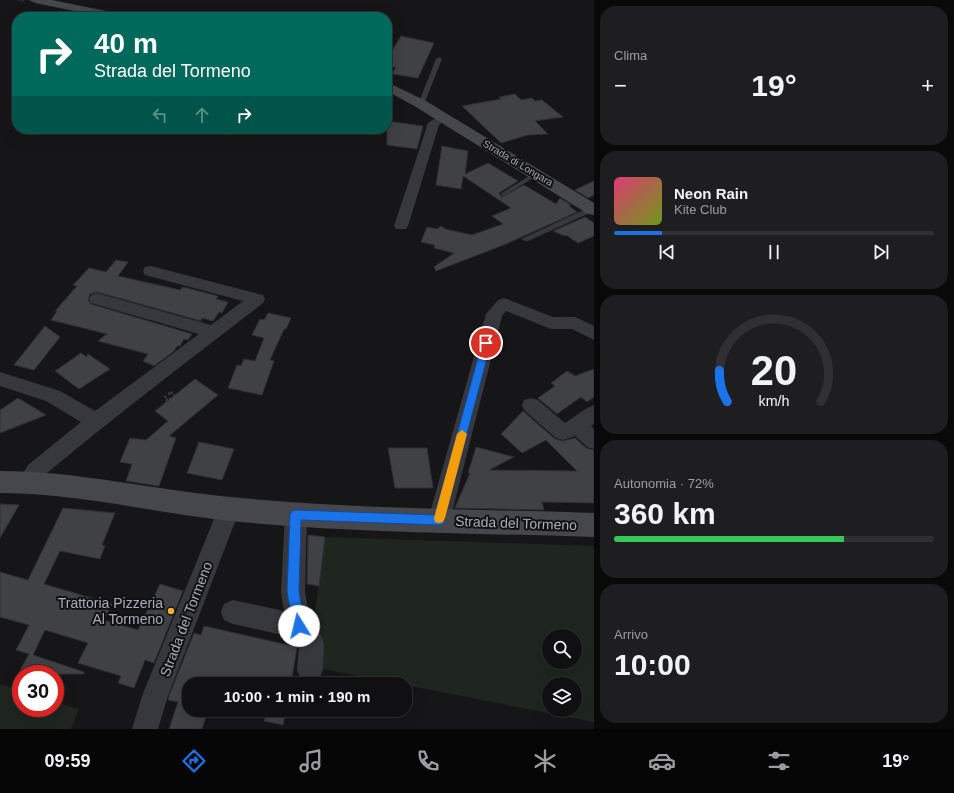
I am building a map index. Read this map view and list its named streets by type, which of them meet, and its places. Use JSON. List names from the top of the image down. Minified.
{"streets":{"main road":["Strada di Longara","Strada del Tormeno"]},"places":["Trattoria Pizzeria Al Tormeno"],"page":{"tile":["Clima",["Autonomia · 72%","360 km"],["Arrivo","10:00"]],"turn":["40 m","Strada del Tormeno"],"heat":["−","19°","+"],"song":["Neon Rain","Kite Club"],"limit":"30","trip":"10:00 · 1 min · 190 m","tabs":["09:59","19°"],"gauge":["20","km/h"]}}
